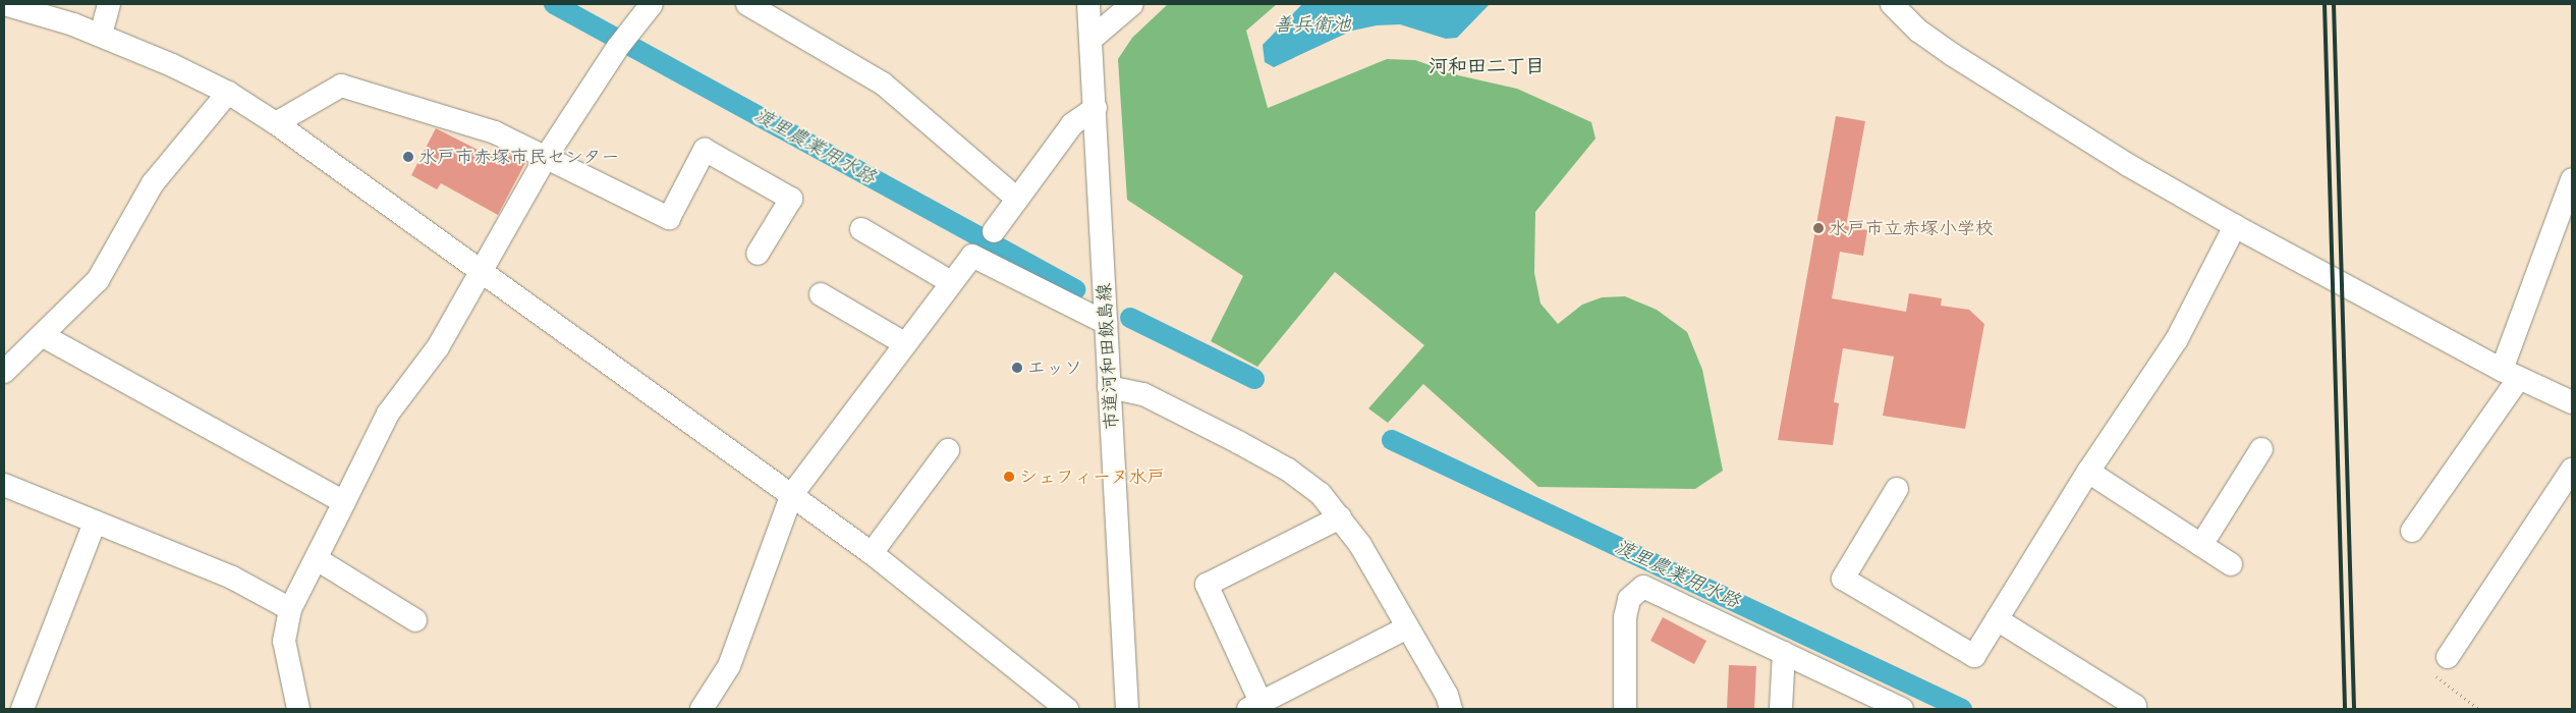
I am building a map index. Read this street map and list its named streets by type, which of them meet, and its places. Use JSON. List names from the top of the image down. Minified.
{"streets":{"street":["市道河和田飯島線"]},"districts":["河和田二丁目"],"water":["善兵衛池","渡里農業用水路"],"places":["水戸市赤塚市民センター","水戸市立赤塚小学校","エッソ","シェフィーヌ水戸"]}
